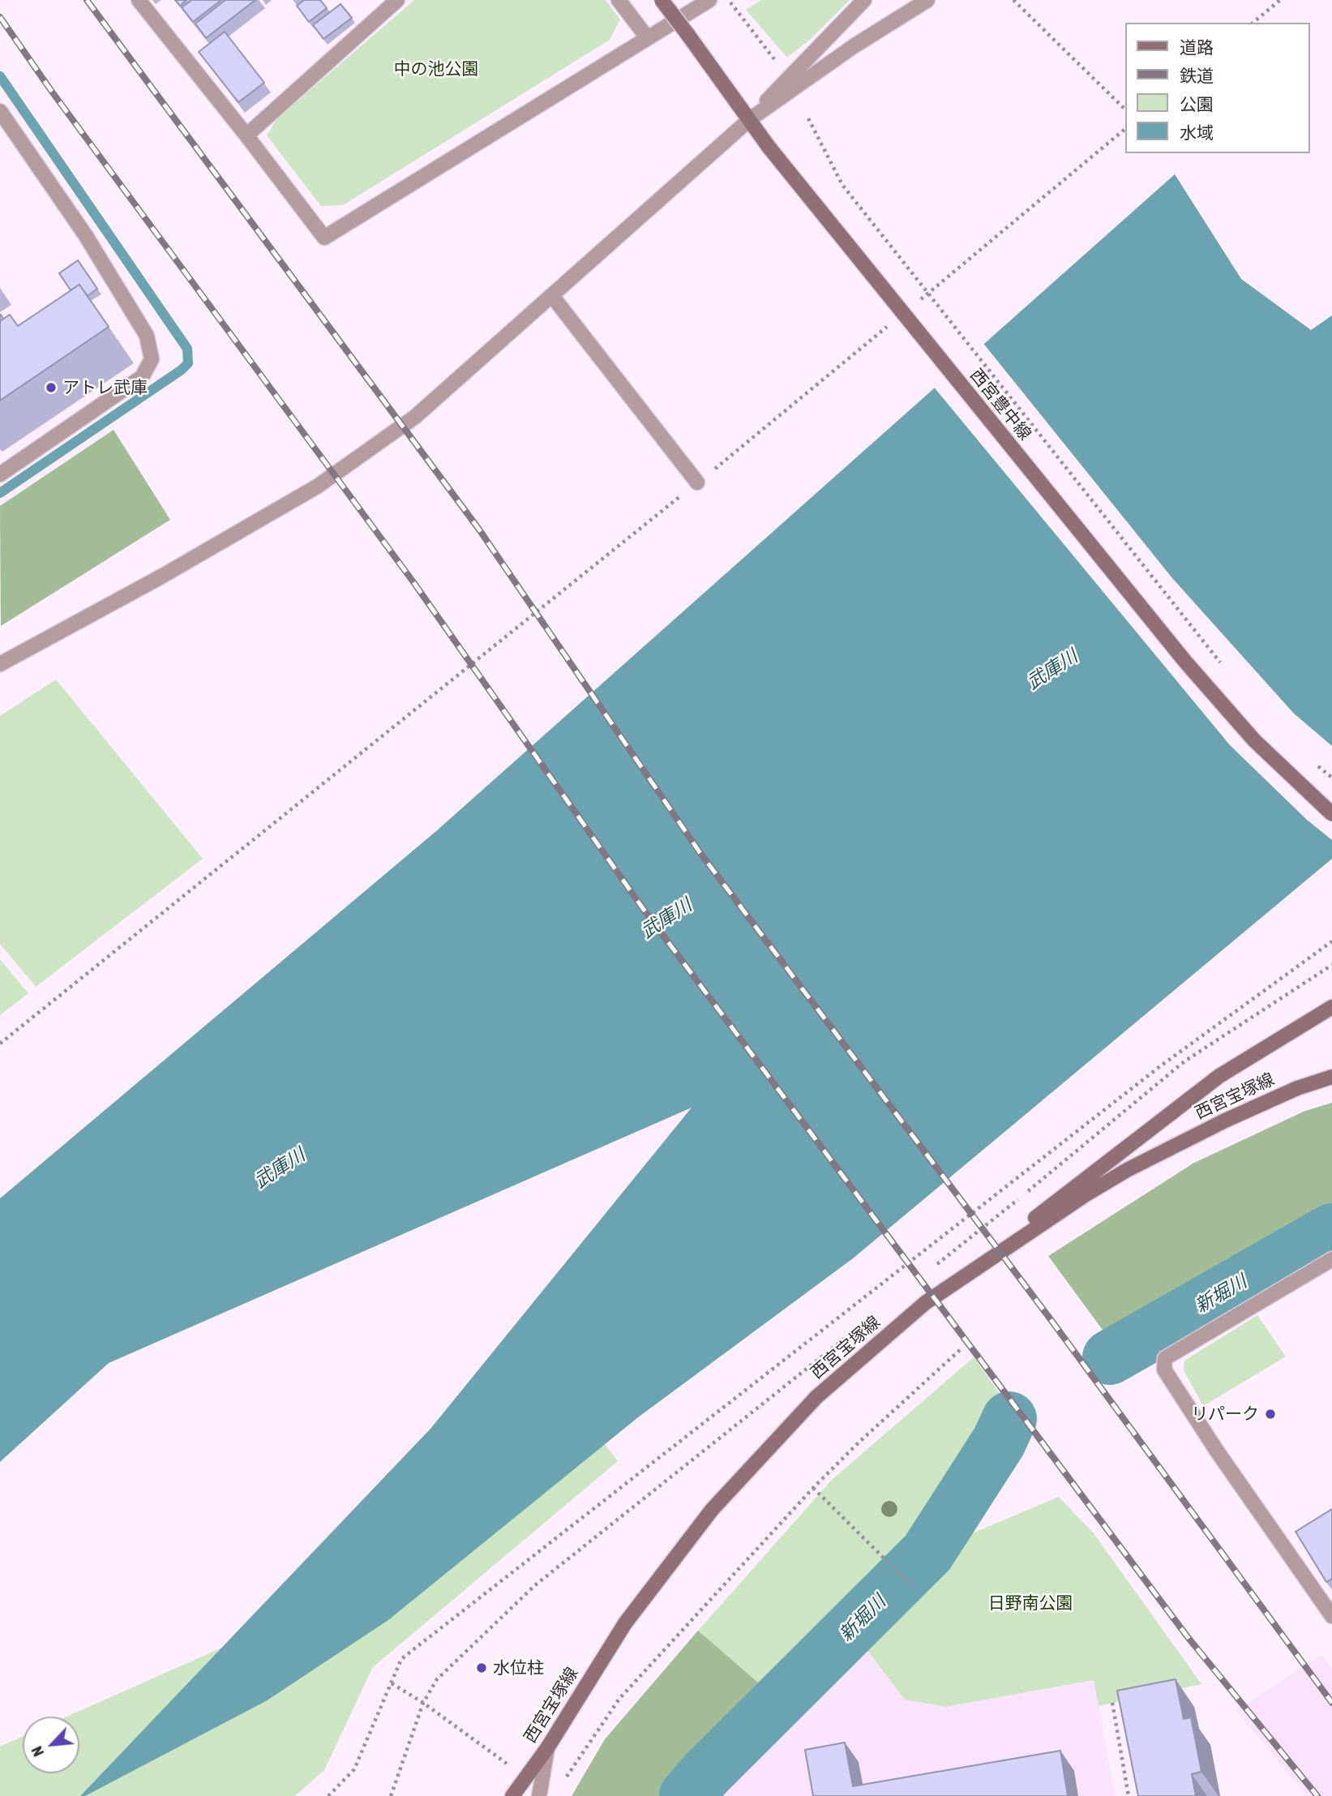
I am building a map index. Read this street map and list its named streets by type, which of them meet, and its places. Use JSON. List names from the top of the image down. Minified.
{"streets":{"main road":["西宮豊中線","西宮宝塚線"]},"water":["武庫川","新堀川"],"parks":["中の池公園","日野南公園"],"places":["アトレ武庫","リパーク","水位柱"],"legend":["道路","鉄道","公園","水域"],"north":"bottom left"}
